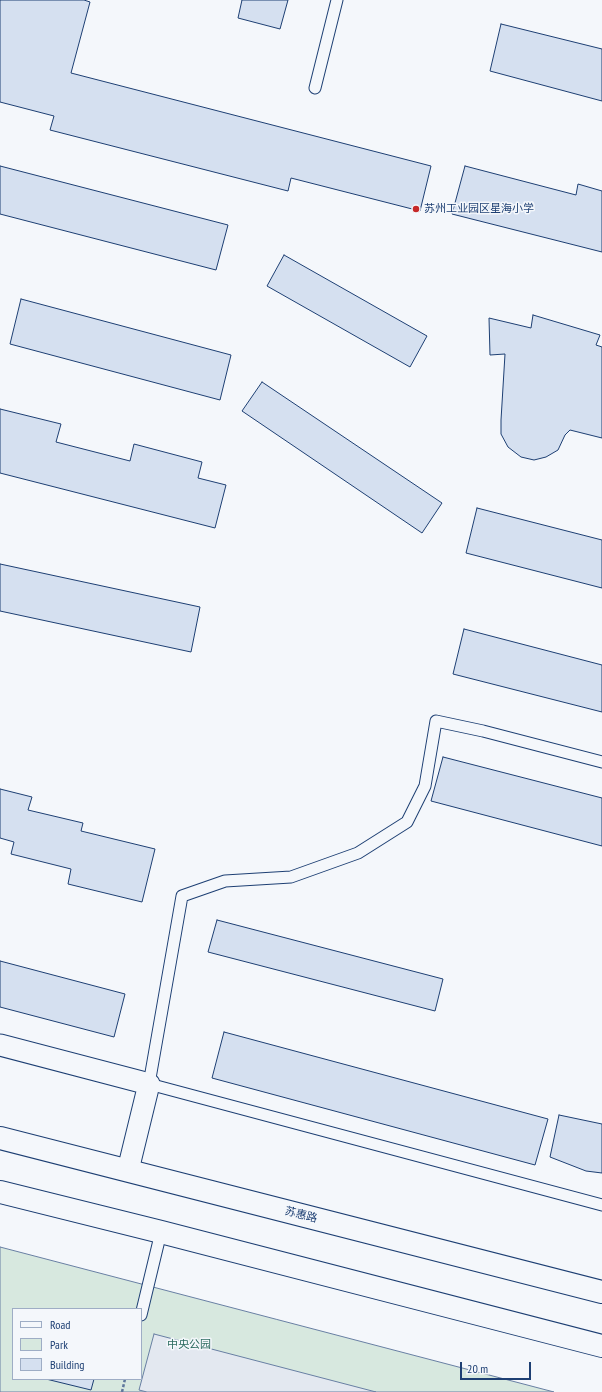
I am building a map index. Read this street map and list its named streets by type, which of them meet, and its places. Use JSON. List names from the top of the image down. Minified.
{"streets":{"main road":["苏惠路"]},"parks":["中央公园"],"places":["苏州工业园区星海小学"],"legend":["Road","Park","Building"],"scale_bar":"20 m"}
